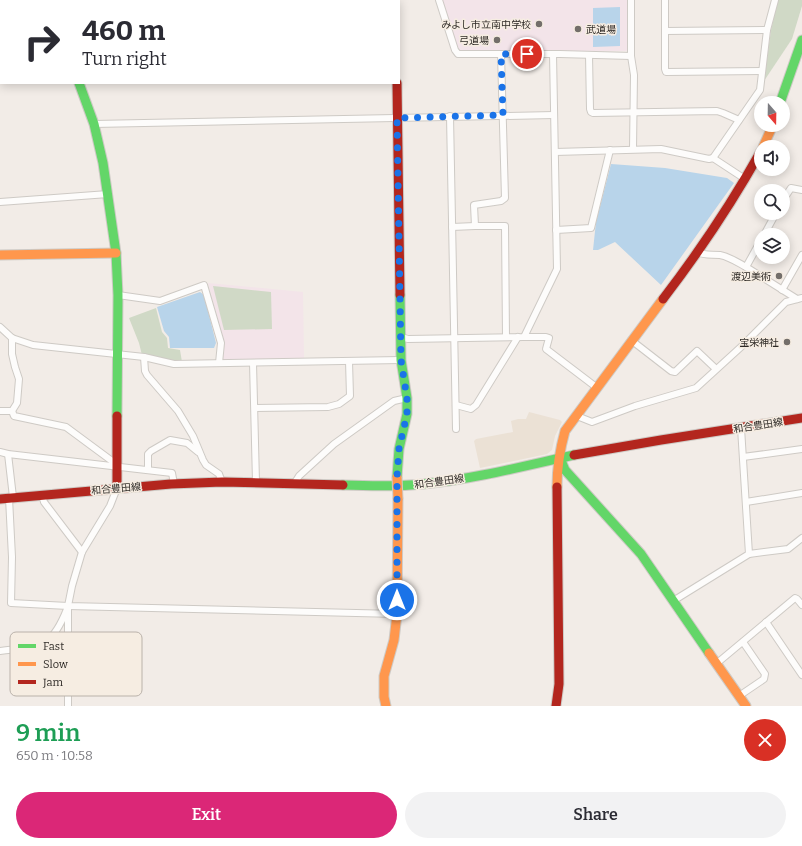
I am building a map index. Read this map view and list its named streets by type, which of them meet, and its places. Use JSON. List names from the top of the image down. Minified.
{"streets":{"street":["和合豊田線"]},"places":["みよし市立南中学校","武道場","弓道場","渡辺美術","宝栄神社"],"legend":["Fast","Slow","Jam"],"north":"bottom","page":{"turn":["460 m","Turn right"],"heading":["9 min","650 m · 10:58"],"buttons":["Exit","Share"]}}
